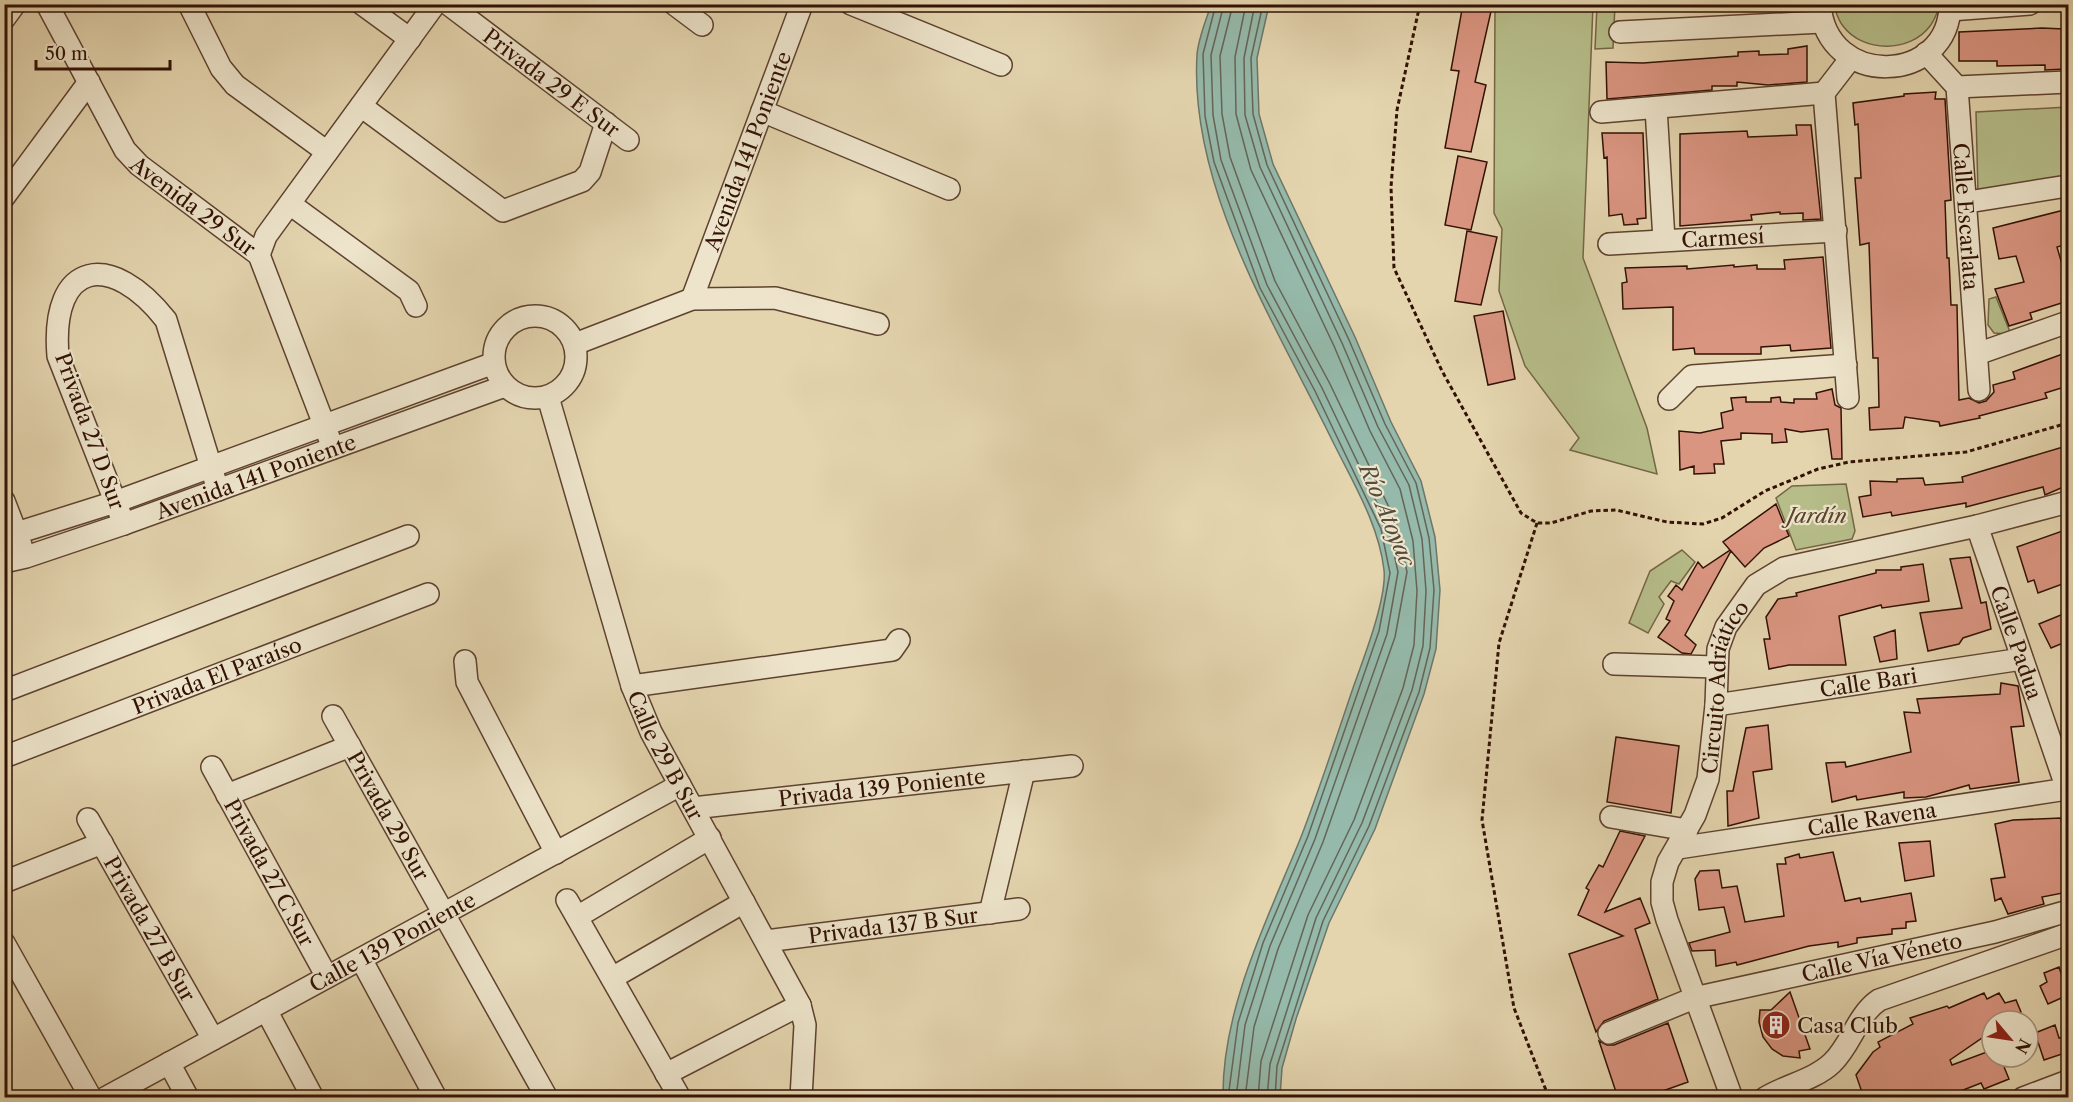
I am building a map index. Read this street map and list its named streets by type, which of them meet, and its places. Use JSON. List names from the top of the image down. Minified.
{"streets":{"street":["Privada 29 E Sur","Avenida 141 Poniente","Avenida 29 Sur","Calle Escarlata","Carmesí","Privada 27 D Sur","Calle Padua","Privada El Paraíso","Calle Bari","Circuito Adriático","Calle 29 B Sur","Privada 139 Poniente","Privada 29 Sur","Calle Ravena","Privada 27 C Sur","Privada 137 B Sur","Privada 27 B Sur","Calle 139 Poniente","Calle Vía Véneto"]},"crossings":[["Avenida 141 Poniente","Avenida 29 Sur"],["Avenida 141 Poniente","Privada 27 D Sur"],["Avenida 141 Poniente","Calle 29 B Sur"],["Calle Padua","Calle Bari"],["Calle Padua","Circuito Adriático"],["Calle Padua","Calle Ravena"],["Calle Bari","Circuito Adriático"],["Circuito Adriático","Calle Ravena"],["Circuito Adriático","Calle Vía Véneto"],["Calle 29 B Sur","Privada 139 Poniente"],["Calle 29 B Sur","Privada 137 B Sur"],["Calle 29 B Sur","Calle 139 Poniente"],["Privada 29 Sur","Calle 139 Poniente"],["Privada 27 C Sur","Calle 139 Poniente"],["Privada 27 B Sur","Calle 139 Poniente"]],"water":["Río Atoyac"],"parks":["Jardín"],"places":{"building":["Casa Club"]},"scale_bar":"50 m","north":"bottom right"}
